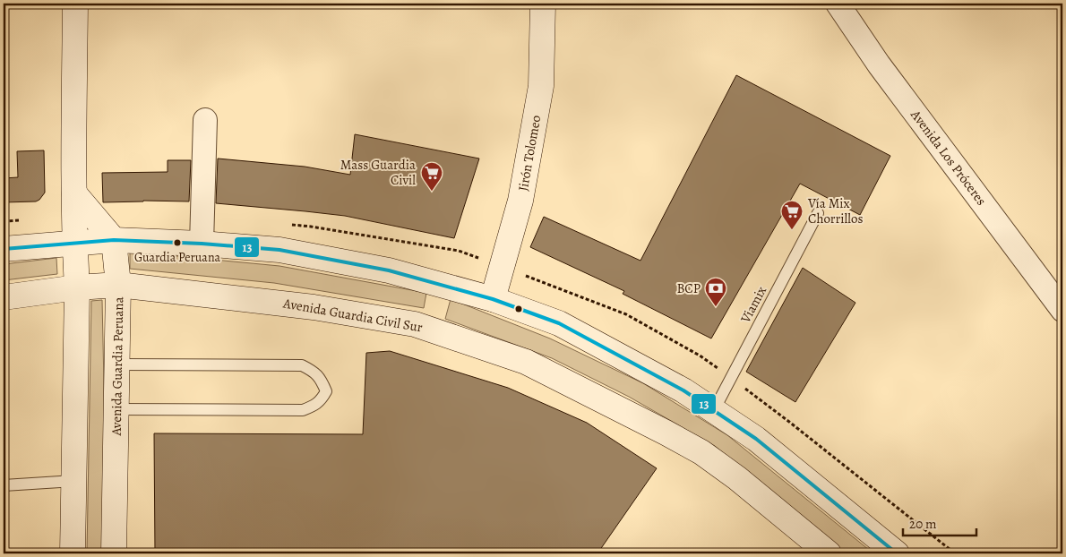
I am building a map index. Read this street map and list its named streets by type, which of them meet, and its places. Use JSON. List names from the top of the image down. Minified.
{"streets":{"main road":["Jirón Tolomeo","Avenida Guardia Civil Sur","Avenida Guardia Peruana"],"street":["Avenida Los Próceres"],"lane":["Viamix"]},"crossings":[["Avenida Guardia Civil Sur","Avenida Guardia Peruana"]],"places":{"supermarket":["Mass Guardia Civil","Vía Mix Chorrillos"],"other":["Guardia Peruana"],"bank":["BCP"]},"lines":["transit line 13"],"scale_bar":"20 m"}
